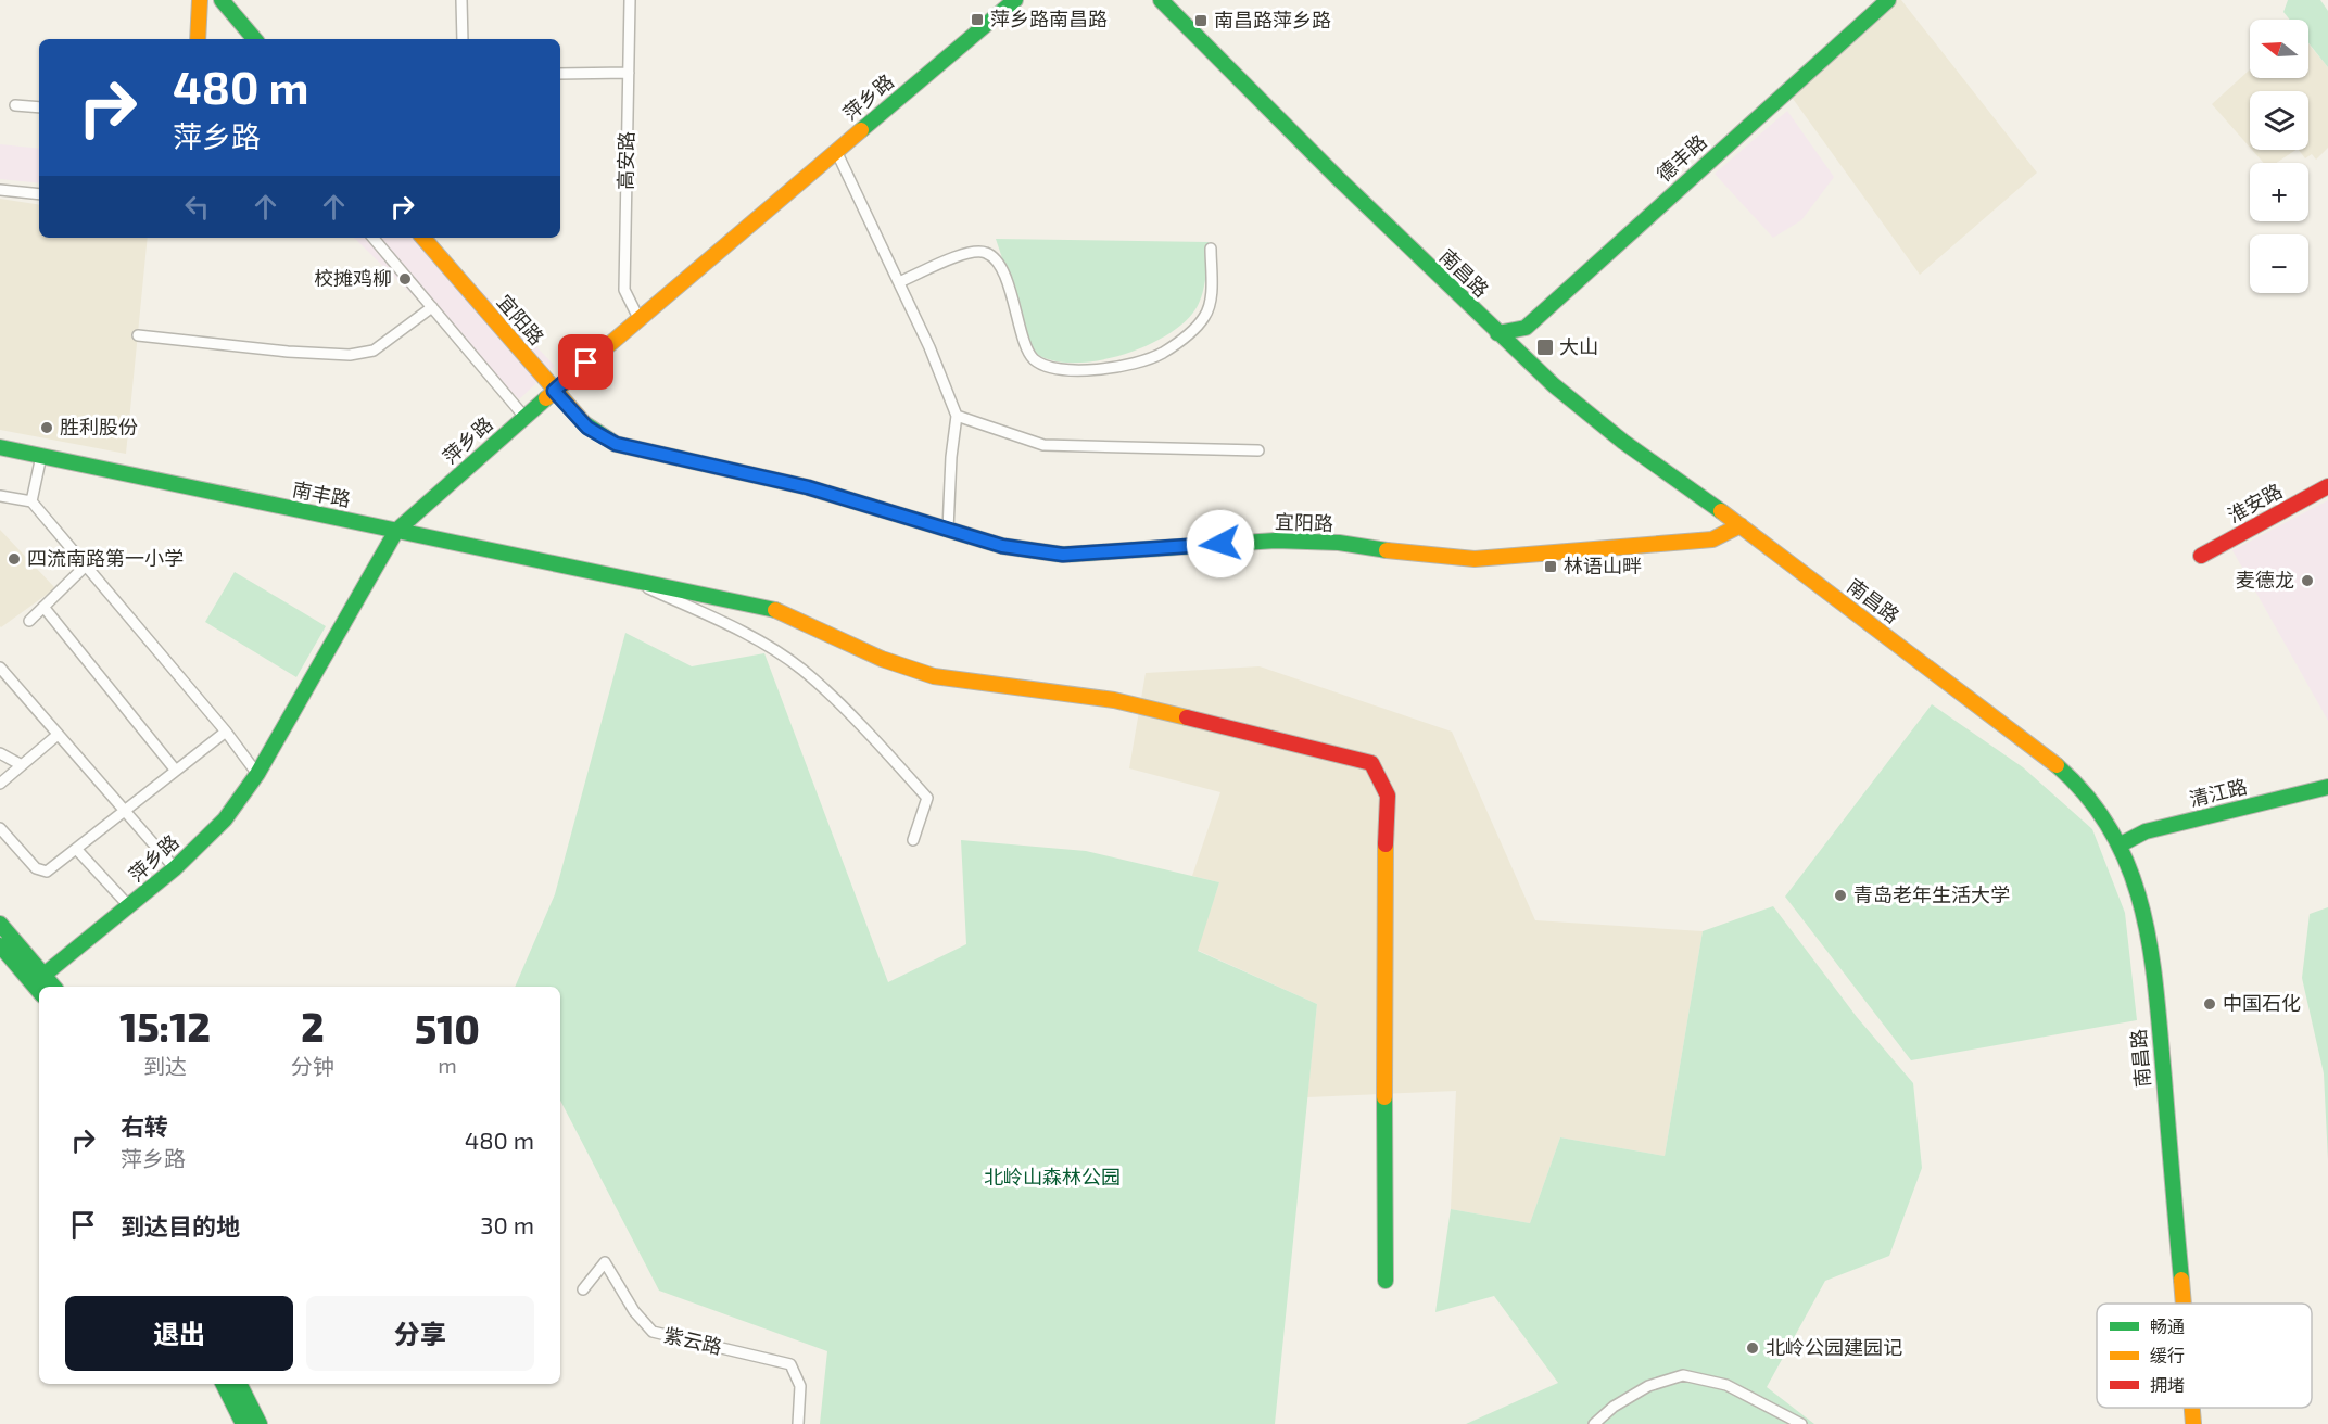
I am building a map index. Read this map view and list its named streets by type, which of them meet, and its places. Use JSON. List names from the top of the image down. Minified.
{"streets":{"street":["萍乡路","德丰路","高安路","南昌路","宜阳路","南丰路","淮安路","清江路","紫云路"]},"crossings":[["萍乡路","高安路"],["萍乡路","宜阳路"],["萍乡路","南丰路"],["德丰路","南昌路"],["南昌路","宜阳路"],["南昌路","清江路"]],"parks":["北岭山森林公园"],"places":{"transit":["萍乡路南昌路","南昌路萍乡路","大山","林语山畔"],"other":["校摊鸡柳","胜利股份","四流南路第一小学","麦德龙","青岛老年生活大学","中国石化","北岭公园建园记"]},"legend":["畅通","缓行","拥堵"],"north":"left","page":{"map_buttons":["+","−"],"turn":["480 m","萍乡路"],"eta":["15:12","到达","2","分钟","510","m"],"list":[{"name":"右转","note":"萍乡路","value":"480 m"},{"name":"到达目的地","value":"30 m"}],"buttons":["退出","分享"]}}
